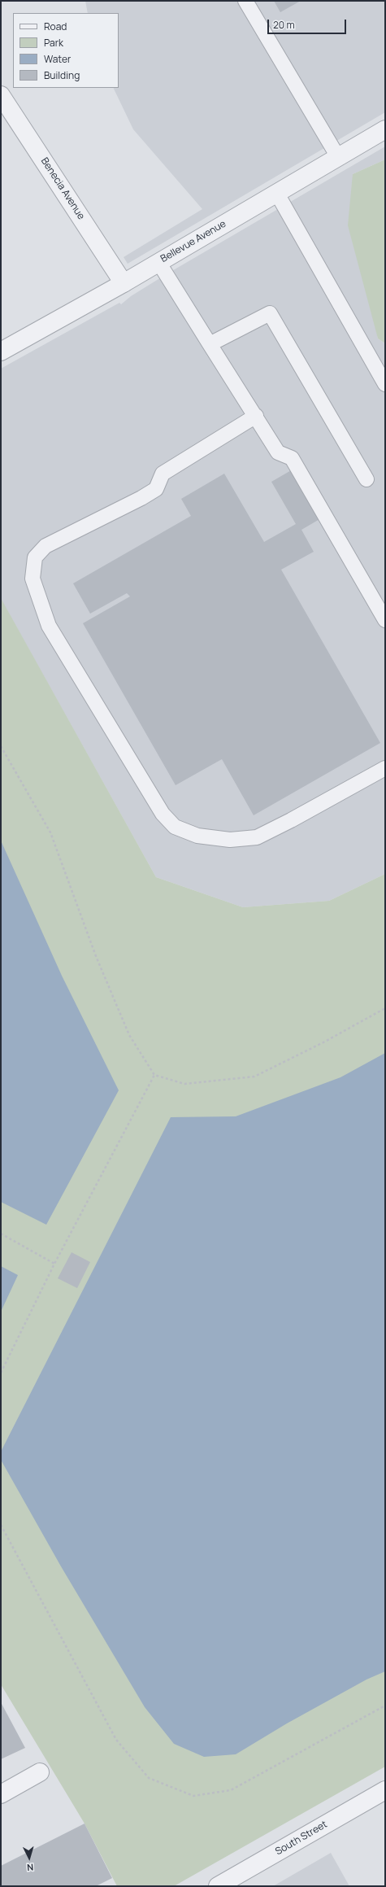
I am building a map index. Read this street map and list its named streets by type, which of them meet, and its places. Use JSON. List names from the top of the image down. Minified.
{"streets":{"street":["Benecia Avenue","Bellevue Avenue","South Street"]},"crossings":[["Benecia Avenue","Bellevue Avenue"]],"legend":["Road","Park","Water","Building"],"scale_bar":"20 m","north":"bottom"}
